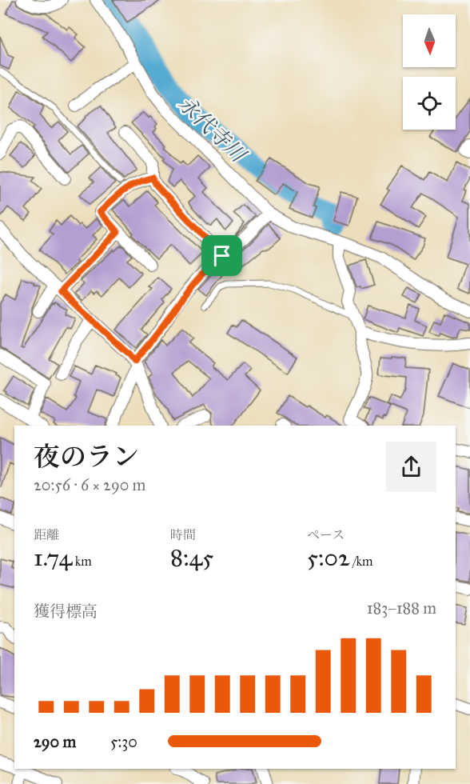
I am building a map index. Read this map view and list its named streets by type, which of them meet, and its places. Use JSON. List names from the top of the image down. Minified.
{"water":["永代寺川"],"north":"bottom","page":{"heading":["夜のラン","20:56 · 6 × 290 m"],"stats":[["距離","1.74 km"],["時間","8:45"],["ペース","5:02 /km"]],"chart":["獲得標高","183–188 m"],"list":[{"name":"290 m","note":"5:30"}]}}
